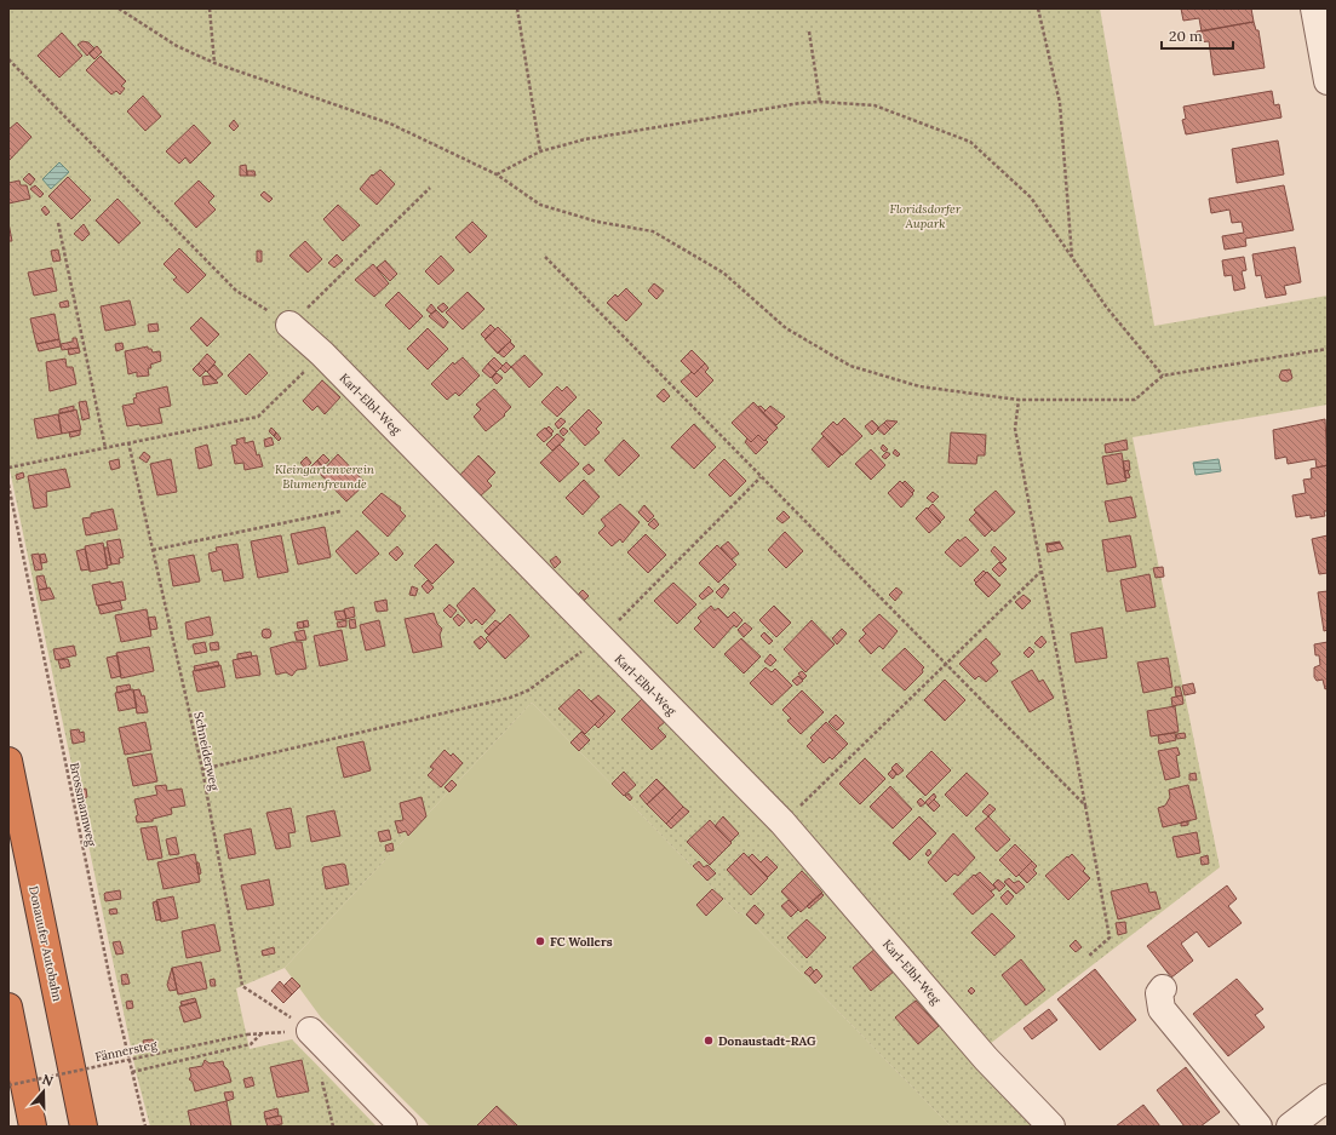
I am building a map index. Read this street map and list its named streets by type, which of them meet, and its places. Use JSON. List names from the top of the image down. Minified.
{"streets":{"highway":["Donauufer Autobahn"],"street":["Karl-Elbl-Weg"],"path":["Schneiderweg","Brossmannweg","Fännersteg"]},"crossings":[["Schneiderweg","Fännersteg"]],"parks":["Floridsdorfer Aupark","Kleingartenverein Blumenfreunde"],"places":["FC Wollers","Donaustadt-RAG"],"scale_bar":"20 m","north":"top"}
